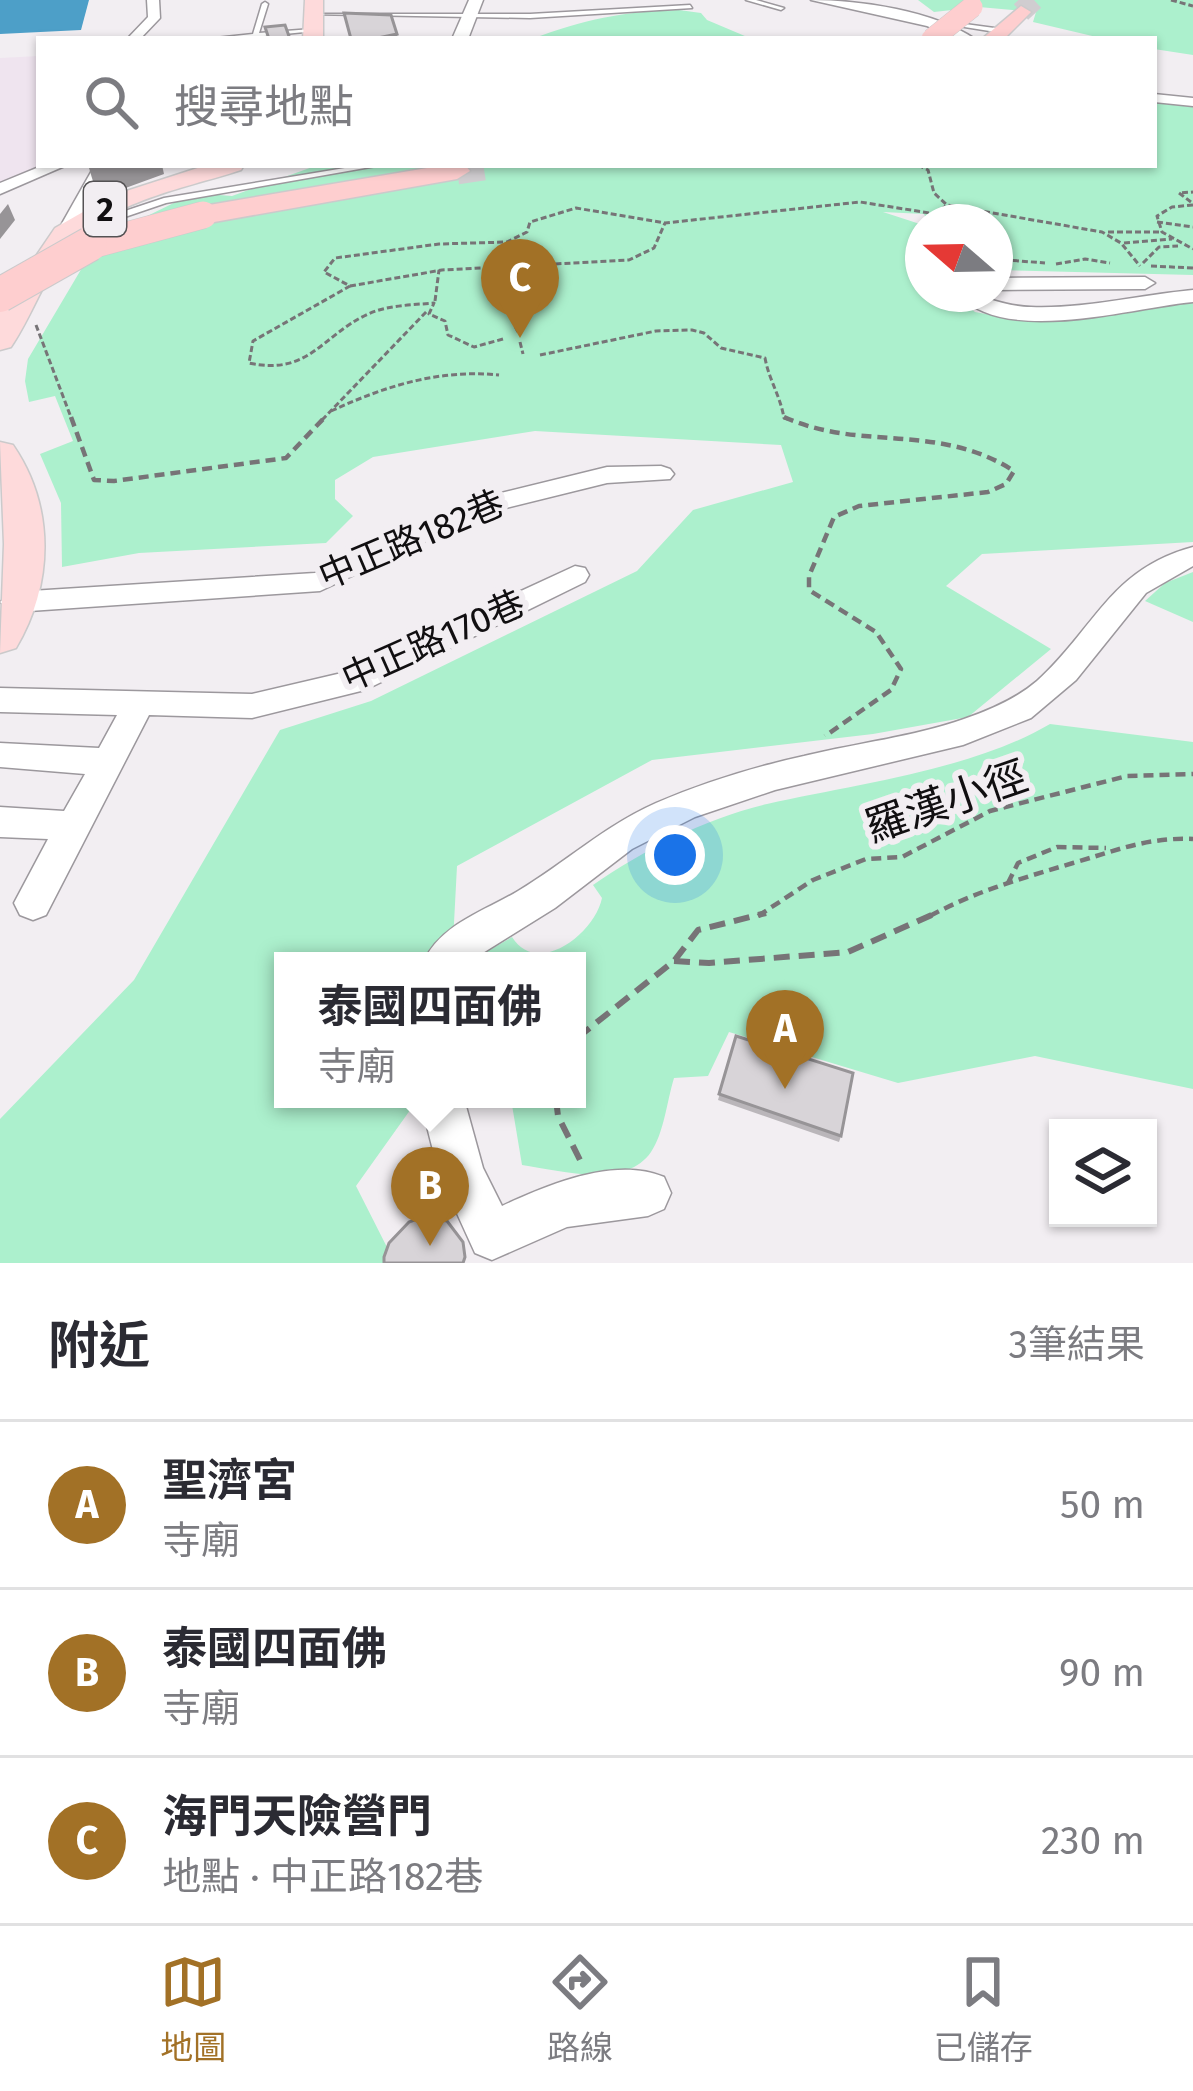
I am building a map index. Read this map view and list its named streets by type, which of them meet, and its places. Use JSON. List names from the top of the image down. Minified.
{"streets":{"main road":["2"],"street":["中正路182巷","中正路170巷"],"path":["羅漢小徑"]},"north":"left","page":{"search":"搜尋地點","pins":["C","A","B"],"popup":["泰國四面佛","寺廟"],"heading":["附近","3筆結果"],"list":[{"mark":"A","name":"聖濟宮","note":"寺廟","value":"50 m"},{"mark":"B","name":"泰國四面佛","note":"寺廟","value":"90 m"},{"mark":"C","name":"海門天險營門","note":"地點 · 中正路182巷","value":"230 m"}],"nav":["地圖","路線","已儲存"]}}
